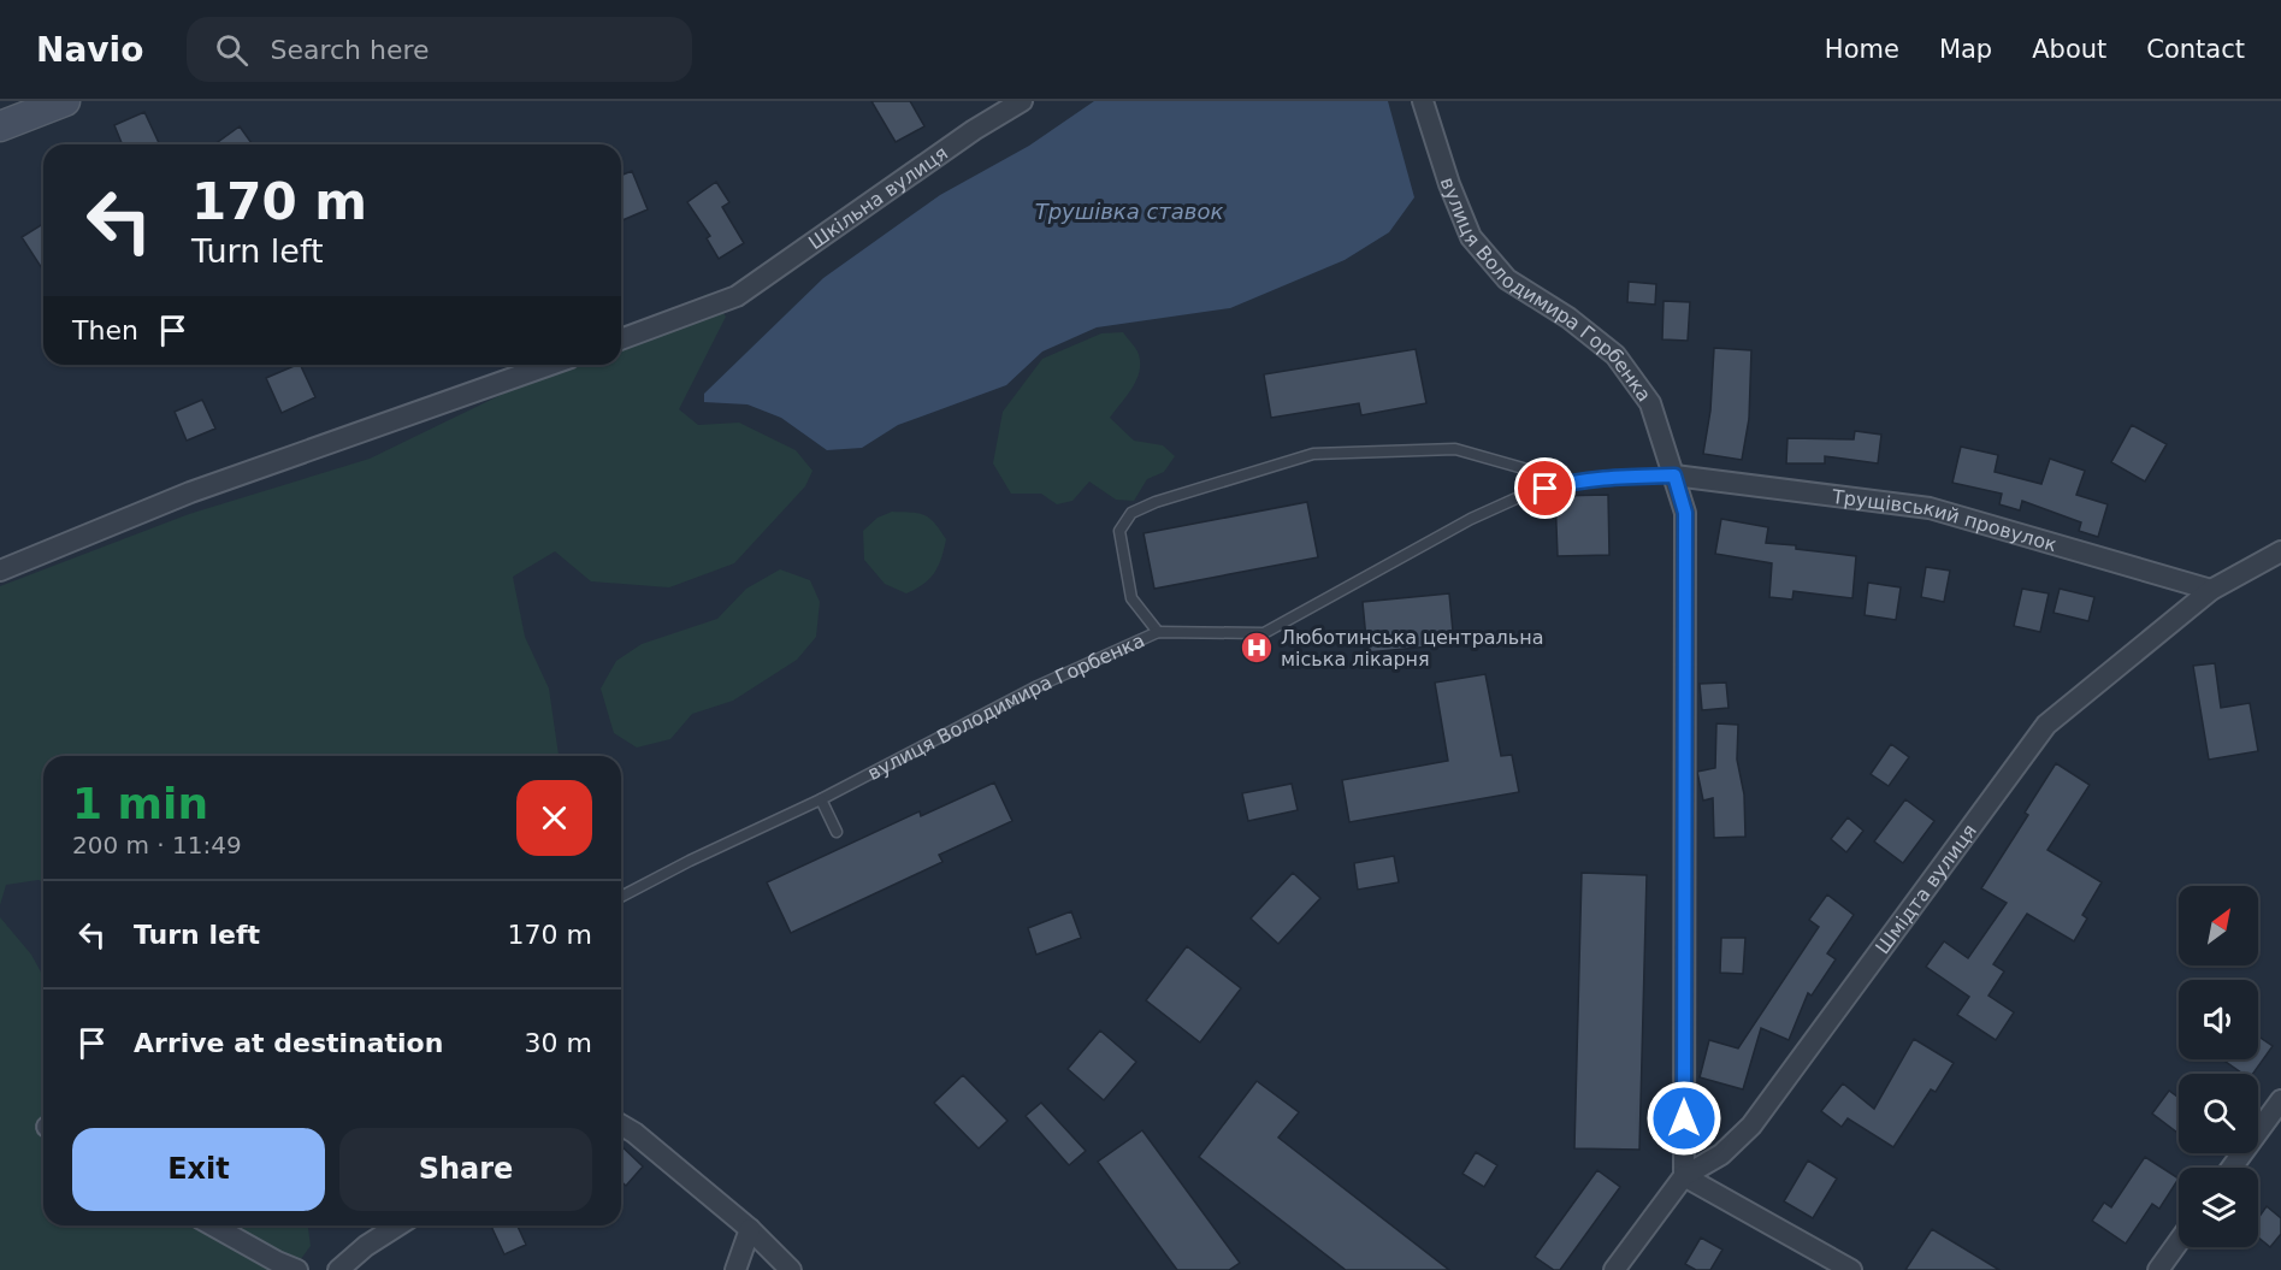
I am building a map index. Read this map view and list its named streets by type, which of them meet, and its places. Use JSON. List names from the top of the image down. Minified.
{"streets":{"street":["Шкільна вулиця","вулиця Володимира Горбенка","Трущівський провулок","Шмідта вулиця"]},"crossings":[["вулиця Володимира Горбенка","Трущівський провулок"],["вулиця Володимира Горбенка","Шмідта вулиця"],["Трущівський провулок","Шмідта вулиця"]],"water":["Трушівка ставок"],"places":{"hospital":["Люботинська центральна міська лікарня"]},"north":"top right","page":{"header":"Navio","search":"Search here","nav":["Home","Map","About","Contact"],"turn":["170 m","Turn left"],"then":"Then","heading":["1 min","200 m · 11:49"],"list":[{"name":"Turn left","value":"170 m"},{"name":"Arrive at destination","value":"30 m"}],"buttons":["Exit","Share"]}}
